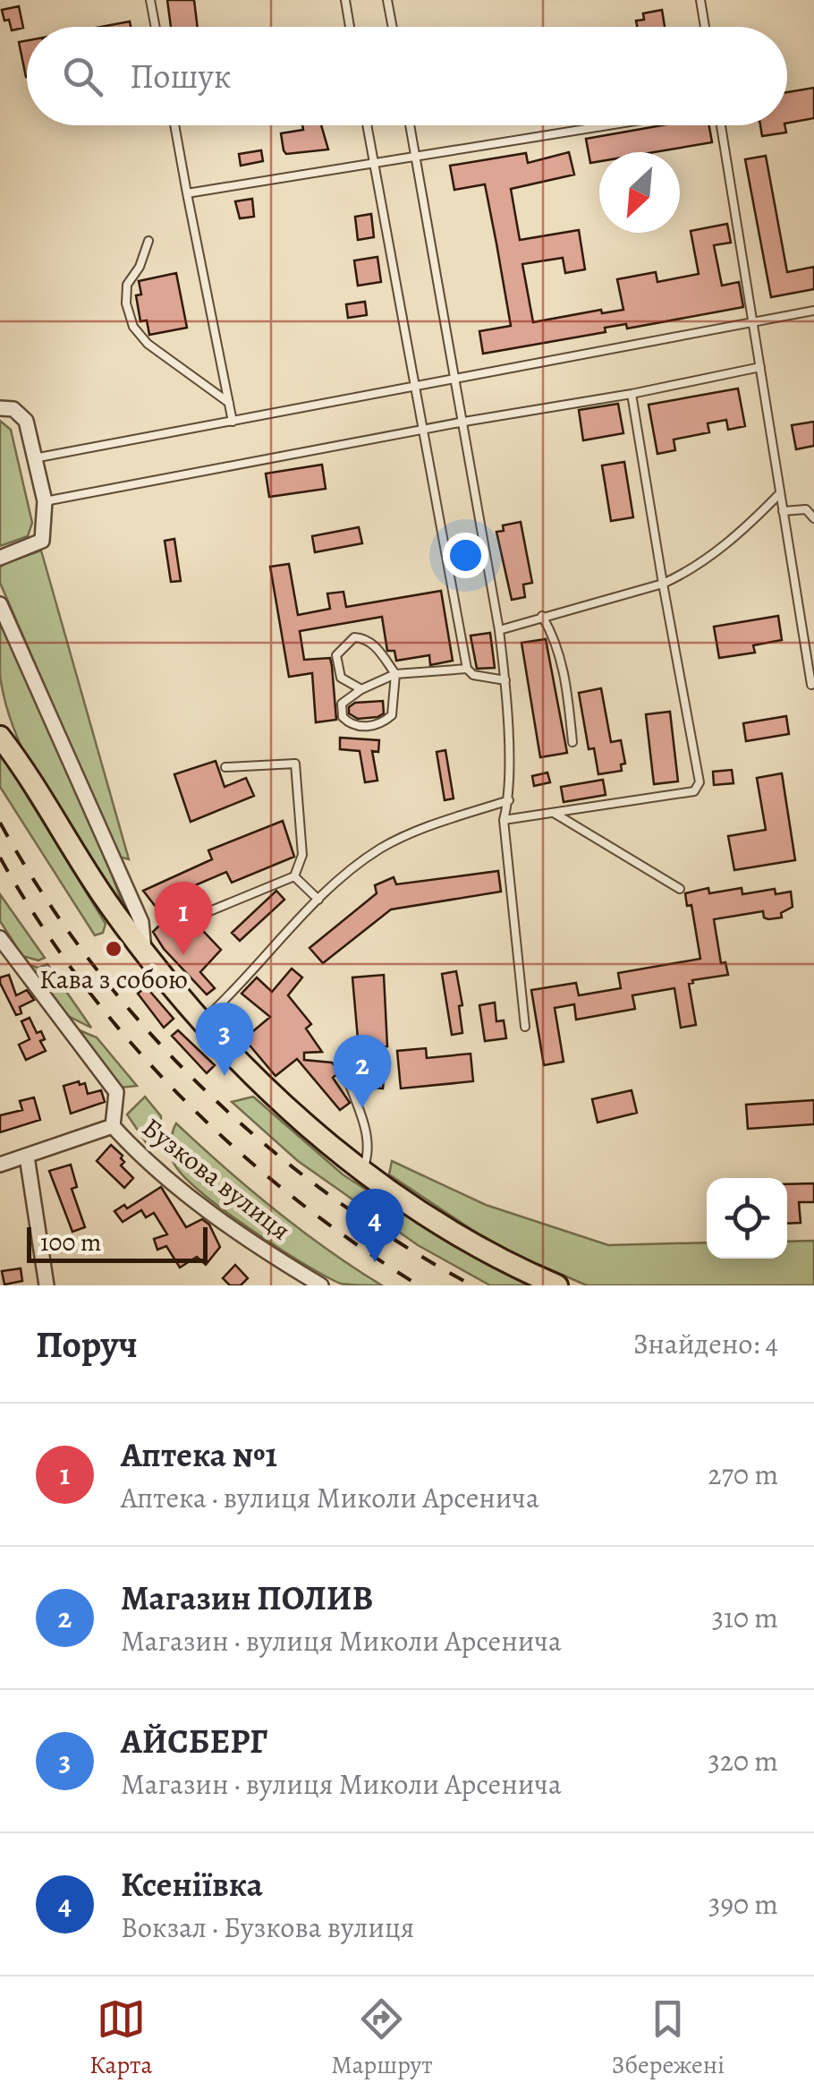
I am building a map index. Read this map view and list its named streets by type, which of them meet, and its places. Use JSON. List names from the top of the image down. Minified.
{"streets":{"street":["Бузкова вулиця"]},"places":["Кава з собою"],"scale_bar":"100 m","north":"bottom left","page":{"search":"Пошук","pins":["1","3","2","4"],"scale":"100 m","heading":["Поруч","Знайдено: 4"],"list":[{"mark":"1","name":"Аптека №1","note":"Аптека · вулиця Миколи Арсенича","value":"270 m"},{"mark":"2","name":"Магазин ПОЛИВ","note":"Магазин · вулиця Миколи Арсенича","value":"310 m"},{"mark":"3","name":"АЙСБЕРГ","note":"Магазин · вулиця Миколи Арсенича","value":"320 m"},{"mark":"4","name":"Ксеніївка","note":"Вокзал · Бузкова вулиця","value":"390 m"}],"nav":["Карта","Маршрут","Збережені"]}}
